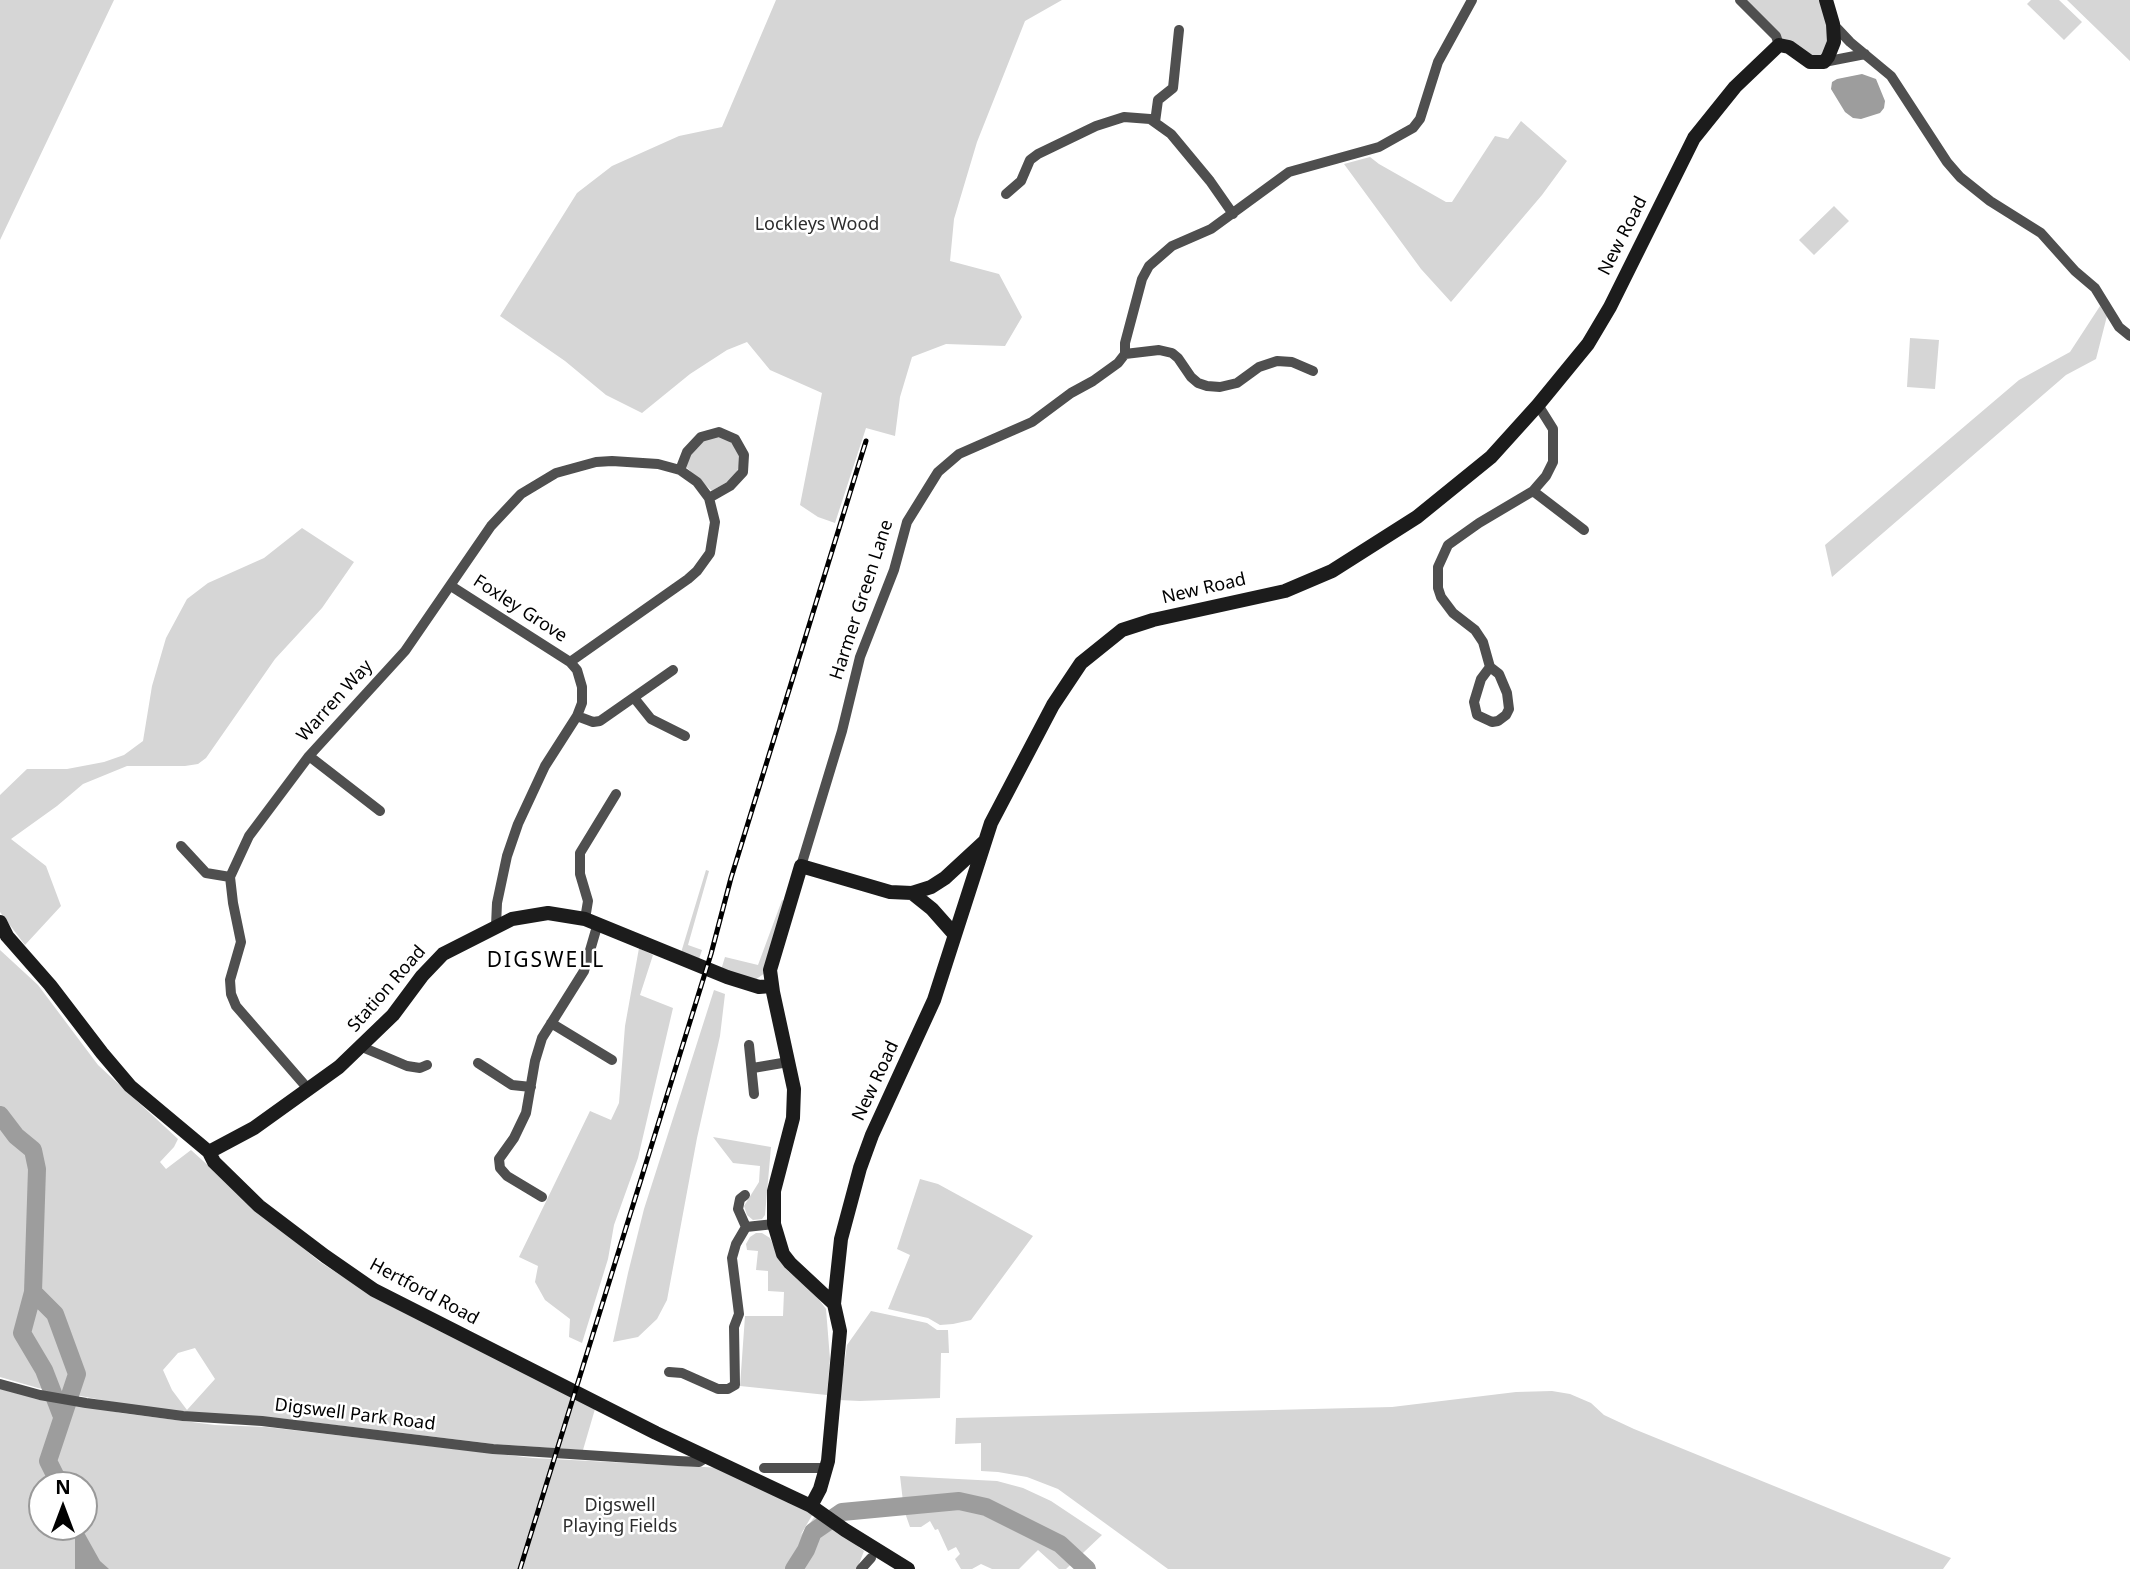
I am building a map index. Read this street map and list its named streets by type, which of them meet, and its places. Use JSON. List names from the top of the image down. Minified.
{"streets":{"street":["New Road","Harmer Green Lane","Foxley Grove","Warren Way","Station Road","Hertford Road","Digswell Park Road"]},"crossings":[["New Road","Harmer Green Lane"],["Harmer Green Lane","Station Road"],["Foxley Grove","Warren Way"],["Station Road","Hertford Road"],["Hertford Road","Digswell Park Road"]],"districts":["DIGSWELL"],"parks":["Lockleys Wood","Digswell Playing Fields"],"north":"top"}
